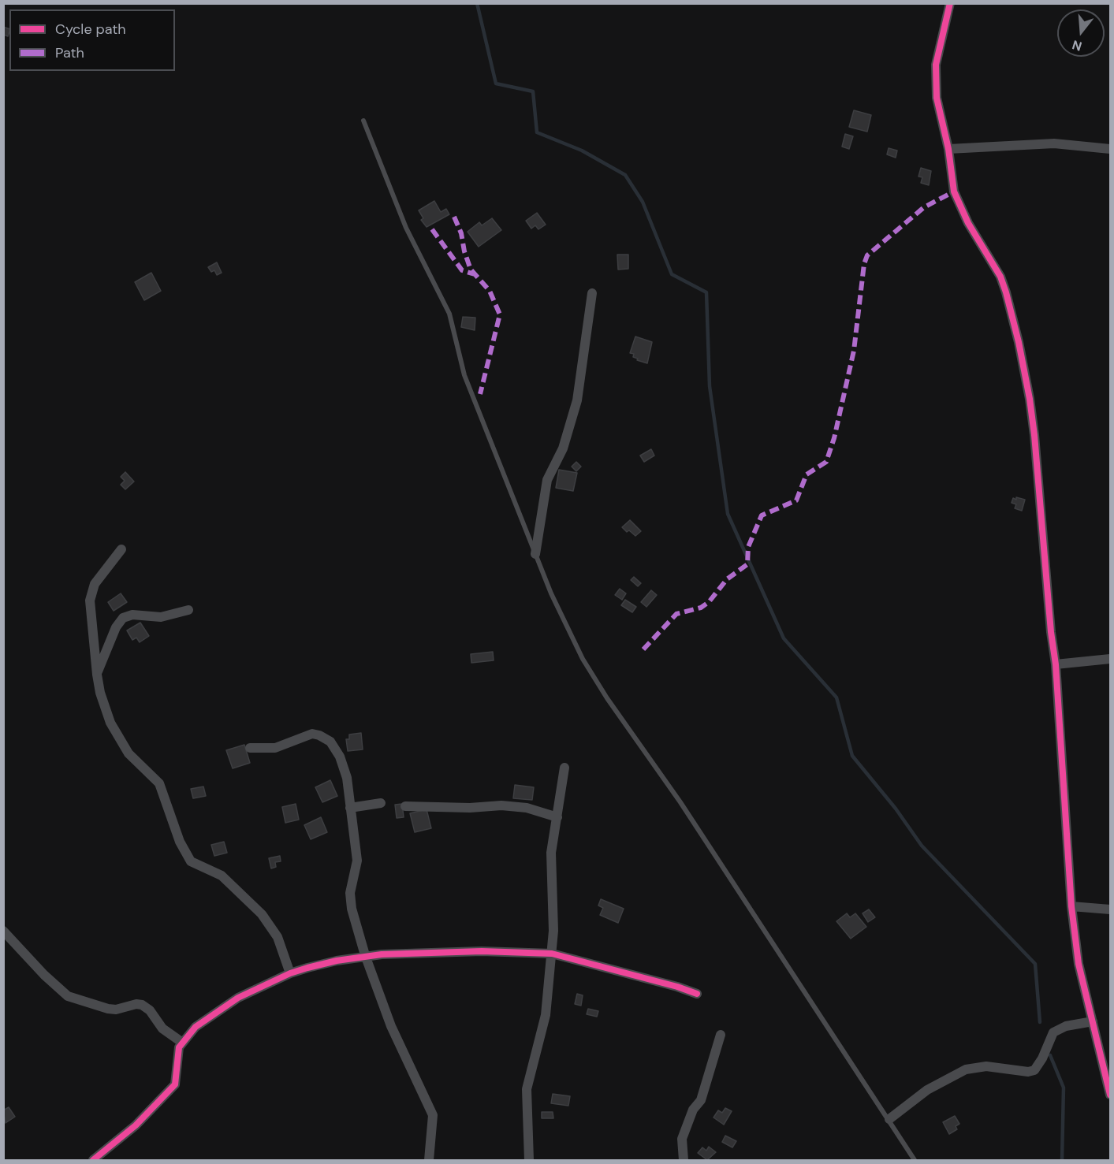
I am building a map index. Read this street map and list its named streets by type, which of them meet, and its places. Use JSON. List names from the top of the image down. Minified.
{"legend":["Cycle path","Path"],"north":"bottom"}
